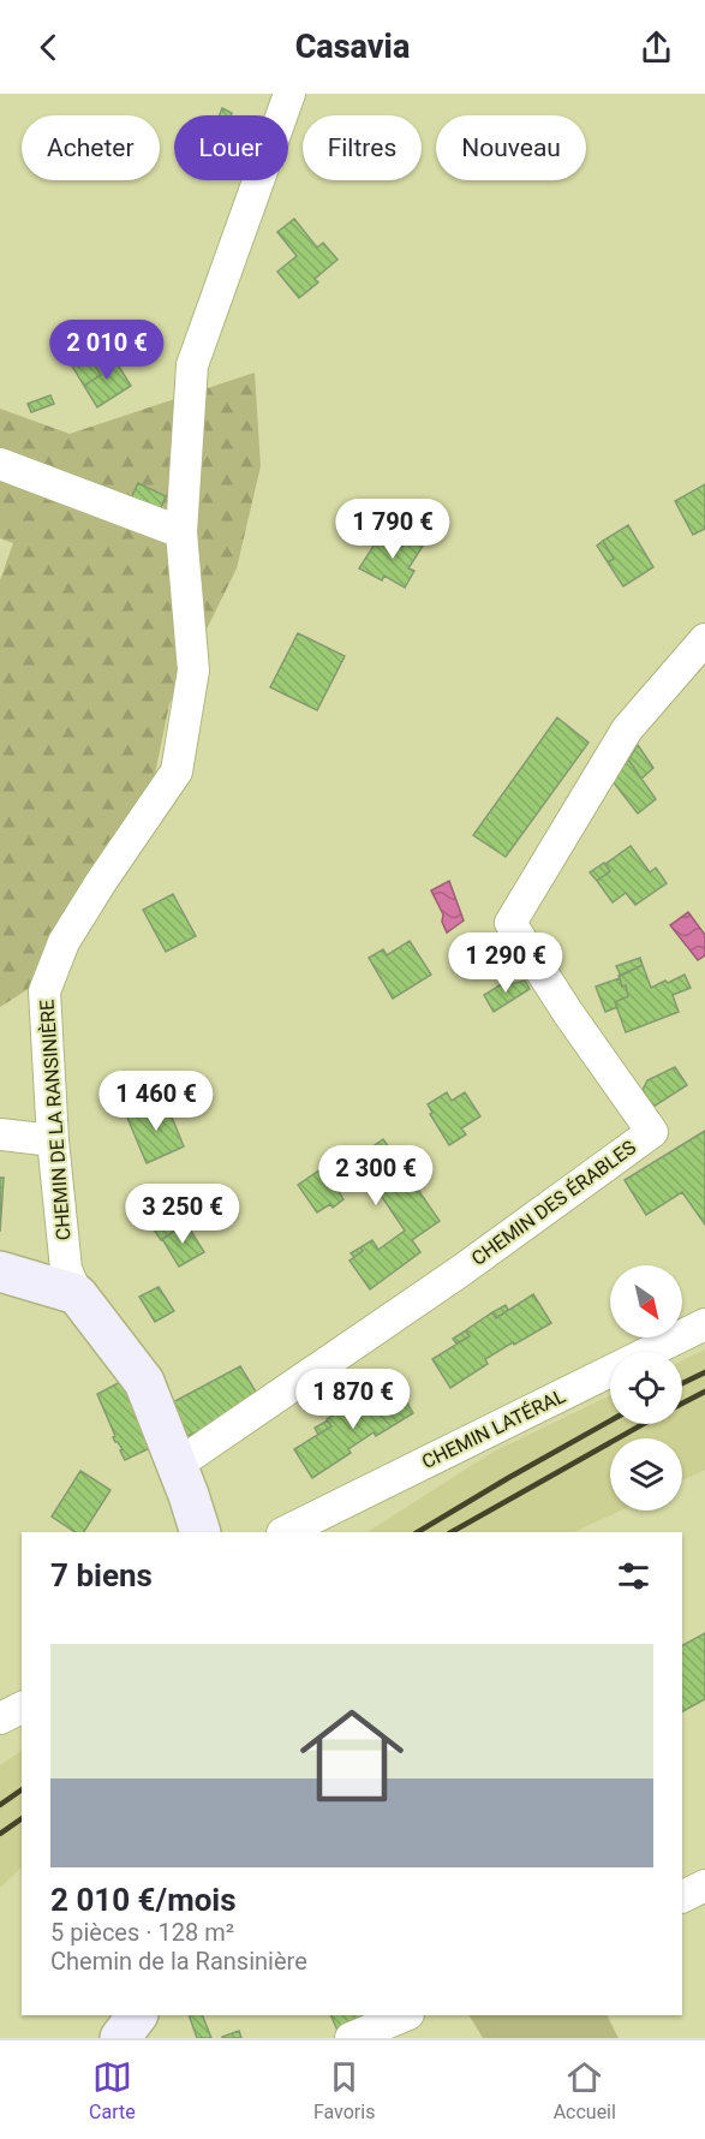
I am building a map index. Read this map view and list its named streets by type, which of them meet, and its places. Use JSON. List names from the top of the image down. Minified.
{"streets":{"street":["CHEMIN DE LA RANSINIÈRE","CHEMIN DES ÉRABLES","CHEMIN LATÉRAL"]},"north":"bottom right","page":{"header":"Casavia","chip":["Acheter","Louer","Filtres","Nouveau"],"price":["2 010 €","1 790 €","1 290 €","1 460 €","2 300 €","3 250 €","1 870 €"],"heading":"7 biens","list":[{"name":"2 010 €/mois","note":"5 pièces · 128 m² · Chemin de la Ransinière"}],"tabs":["Carte","Favoris","Accueil"]}}
